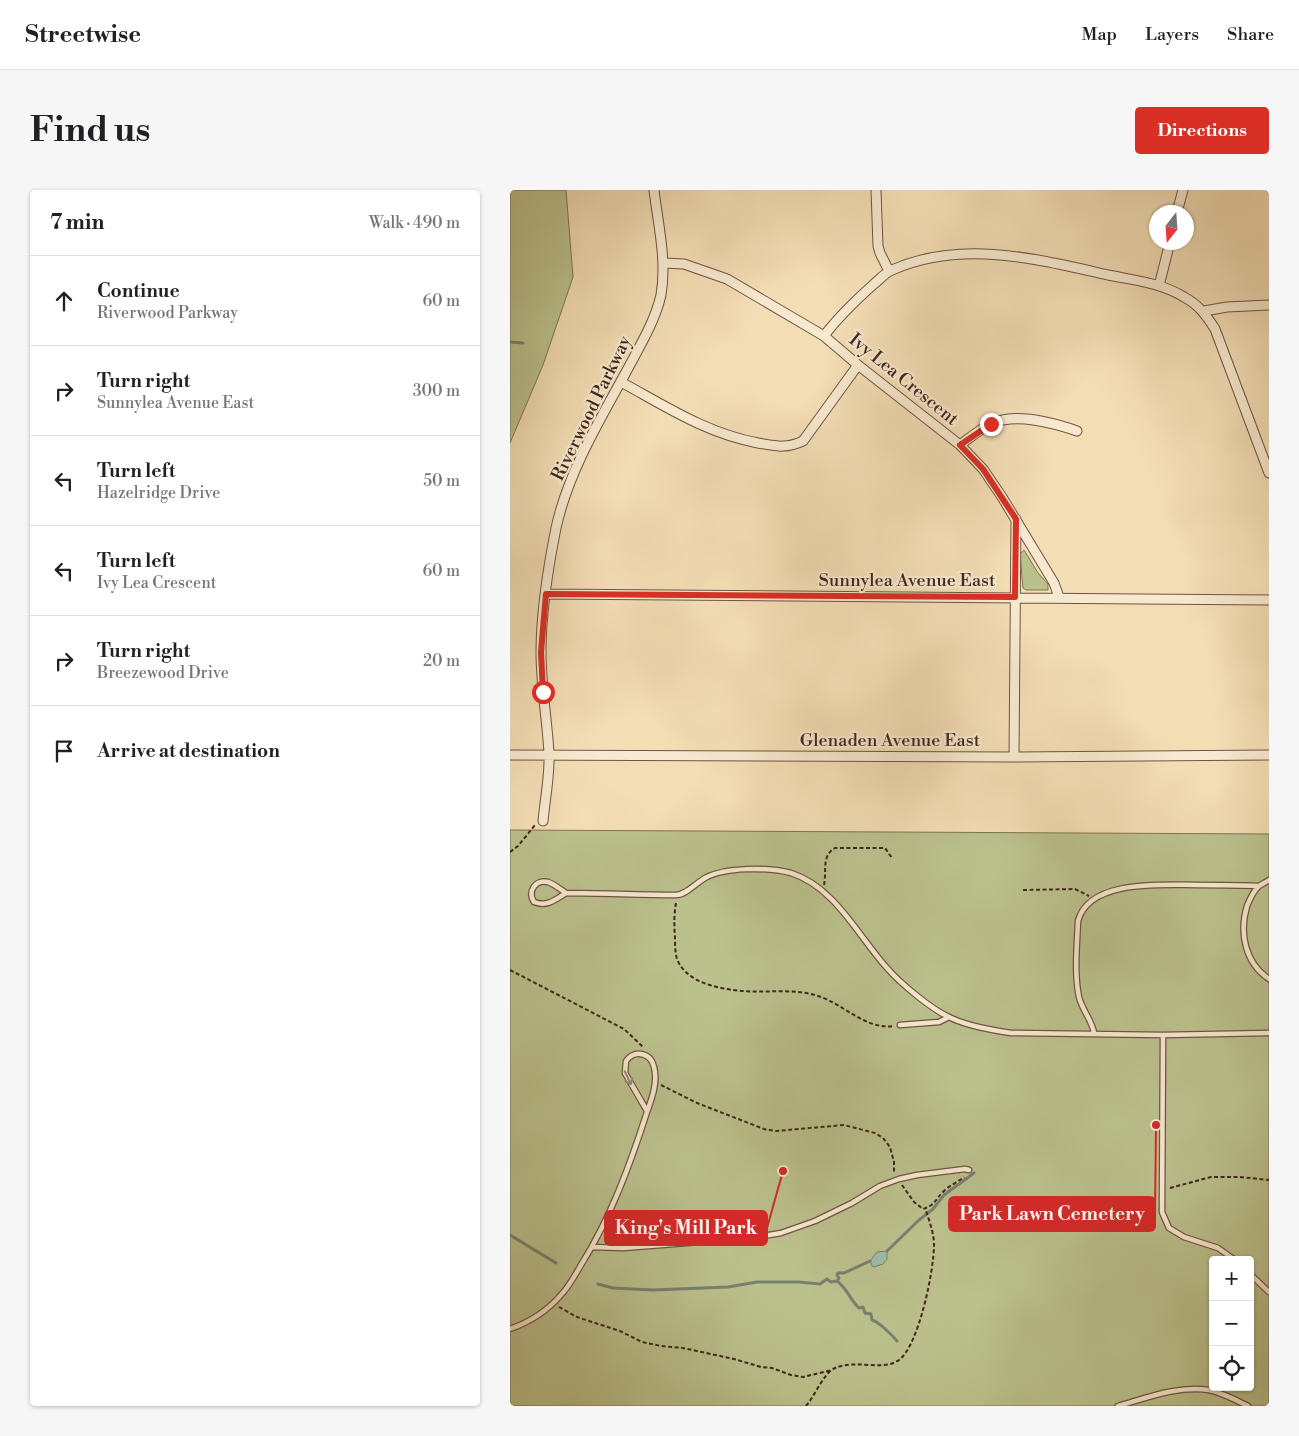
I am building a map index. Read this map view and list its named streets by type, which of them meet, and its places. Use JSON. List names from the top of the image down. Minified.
{"streets":{"street":["Ivy Lea Crescent","Riverwood Parkway","Sunnylea Avenue East","Glenaden Avenue East"]},"crossings":[["Ivy Lea Crescent","Riverwood Parkway"],["Ivy Lea Crescent","Sunnylea Avenue East"],["Riverwood Parkway","Sunnylea Avenue East"],["Riverwood Parkway","Glenaden Avenue East"]],"places":["Park Lawn Cemetery","King's Mill Park"],"north":"bottom","page":{"header":"Streetwise","nav":["Map","Layers","Share"],"buttons":"Directions","title":"Find us","heading":["7 min","Walk · 490 m"],"list":[["Continue","Riverwood Parkway","60 m"],["Turn right","Sunnylea Avenue East","300 m"],["Turn left","Hazelridge Drive","50 m"],["Turn left","Ivy Lea Crescent","60 m"],["Turn right","Breezewood Drive","20 m"],"Arrive at destination"],"map_buttons":["+","−"]}}
